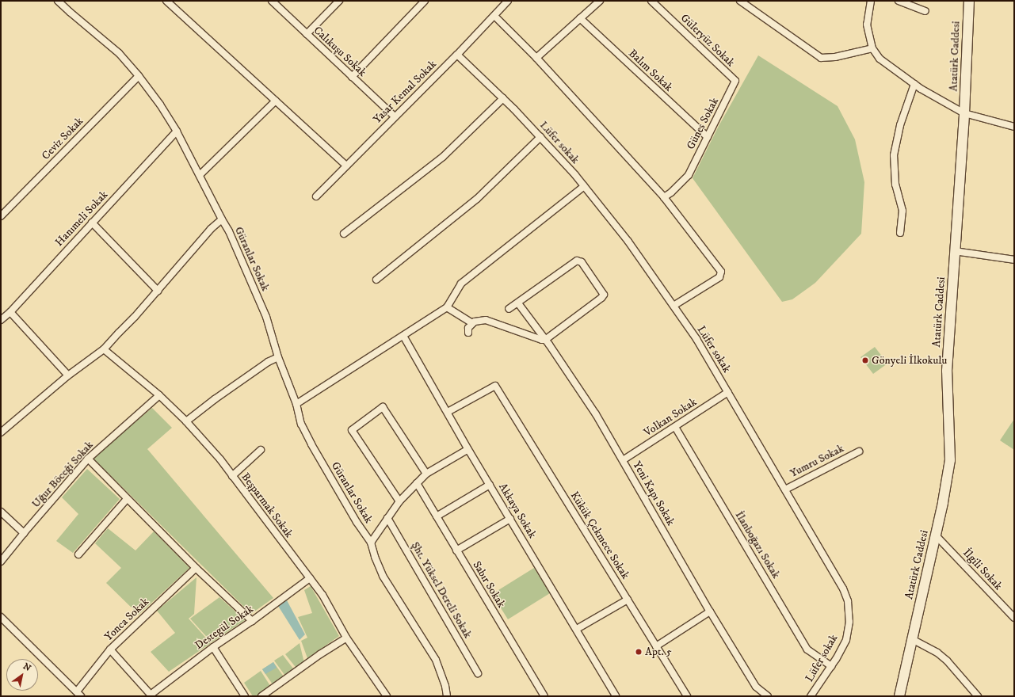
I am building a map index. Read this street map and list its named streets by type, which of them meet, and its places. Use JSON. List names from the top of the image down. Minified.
{"streets":{"main road":["Atatürk Caddesi"],"street":["Güleryüz Sokak","Calıkuşu Sokak","Balım Sokak","Yasar Kemal Sokak","Günes Sokak","Ceviz Sokak","Lüfer sokak","Hanımeli Sokak","Güranlar Sokak","Volkan Sokak","Yumru Sokak","Uğur Böceği Sokak","Yeni Kapı Sokak","Beşparmak Sokak","Akkaya Sokak","Kükük Çekmece Sokak","İlanboğazı Sokak","İlgili Sokak","Sabır Sokak","Şht. Yüksel Dereli Sokak","Yonca Sokak","Destegül Sokak"]},"crossings":[["Güleryüz Sokak","Günes Sokak"],["Calıkuşu Sokak","Yasar Kemal Sokak"],["Atatürk Caddesi","İlgili Sokak"],["Balım Sokak","Günes Sokak"],["Yasar Kemal Sokak","Lüfer sokak"],["Ceviz Sokak","Güranlar Sokak"],["Lüfer sokak","Volkan Sokak"],["Lüfer sokak","Yumru Sokak"],["Lüfer sokak","İlanboğazı Sokak"],["Hanımeli Sokak","Güranlar Sokak"],["Volkan Sokak","Yeni Kapı Sokak"],["Volkan Sokak","İlanboğazı Sokak"],["Uğur Böceği Sokak","Beşparmak Sokak"],["Beşparmak Sokak","Destegül Sokak"],["Akkaya Sokak","Kükük Çekmece Sokak"]],"places":["Gönyeli İlkokulu","Apt. 5"],"north":"top right"}
